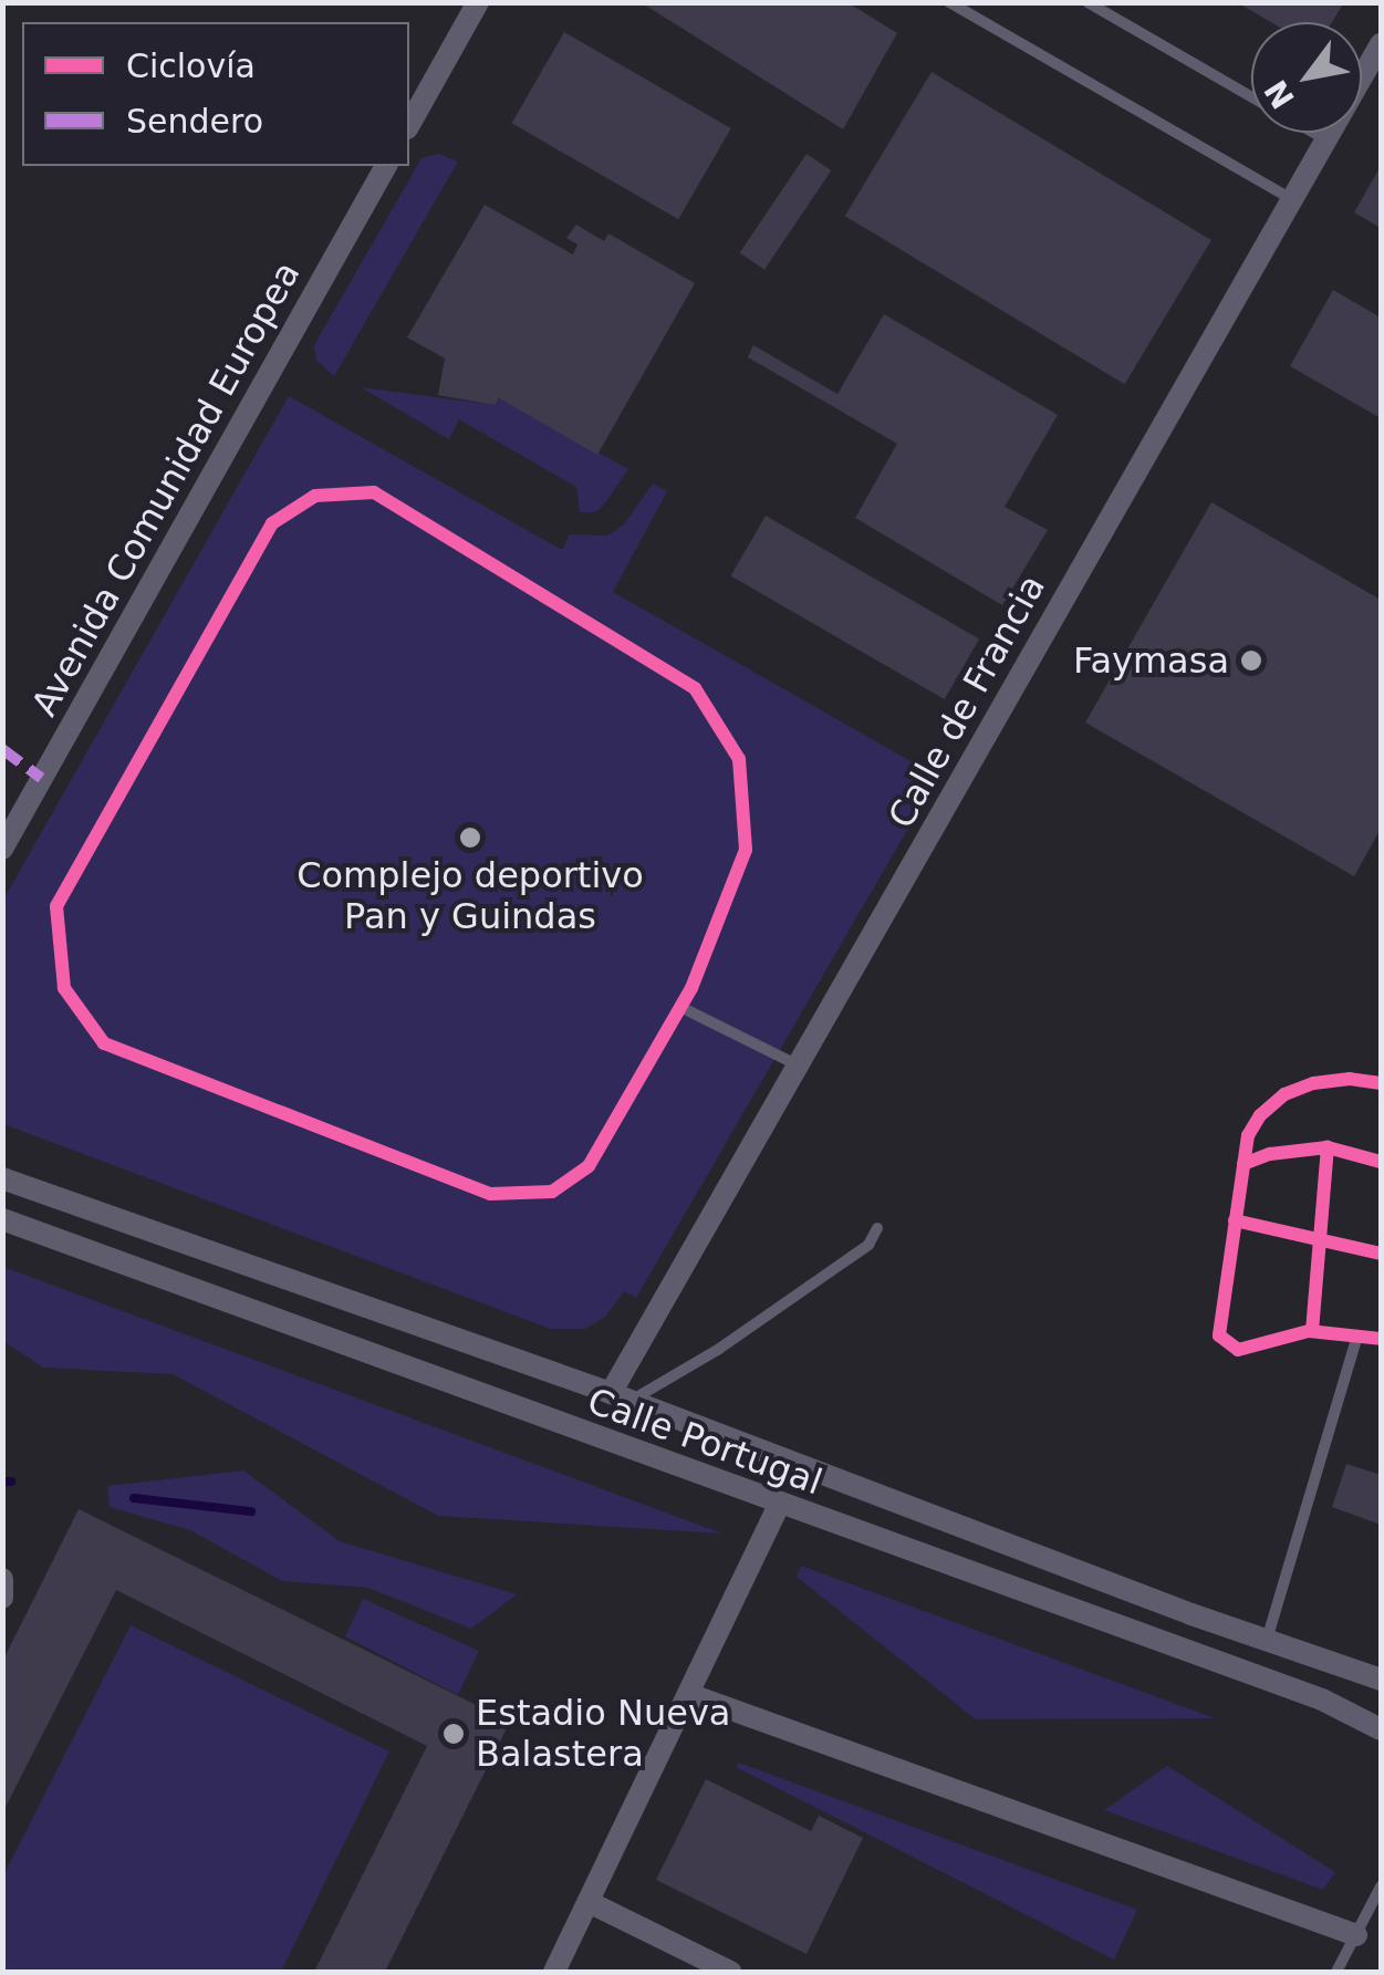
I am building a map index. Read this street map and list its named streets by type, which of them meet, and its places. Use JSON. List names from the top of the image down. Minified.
{"streets":{"street":["Avenida Comunidad Europea","Calle de Francia","Calle Portugal"]},"crossings":[["Calle de Francia","Calle Portugal"]],"places":["Faymasa","Complejo deportivo Pan y Guindas","Estadio Nueva Balastera"],"legend":["Ciclovía","Sendero"],"north":"bottom left"}
